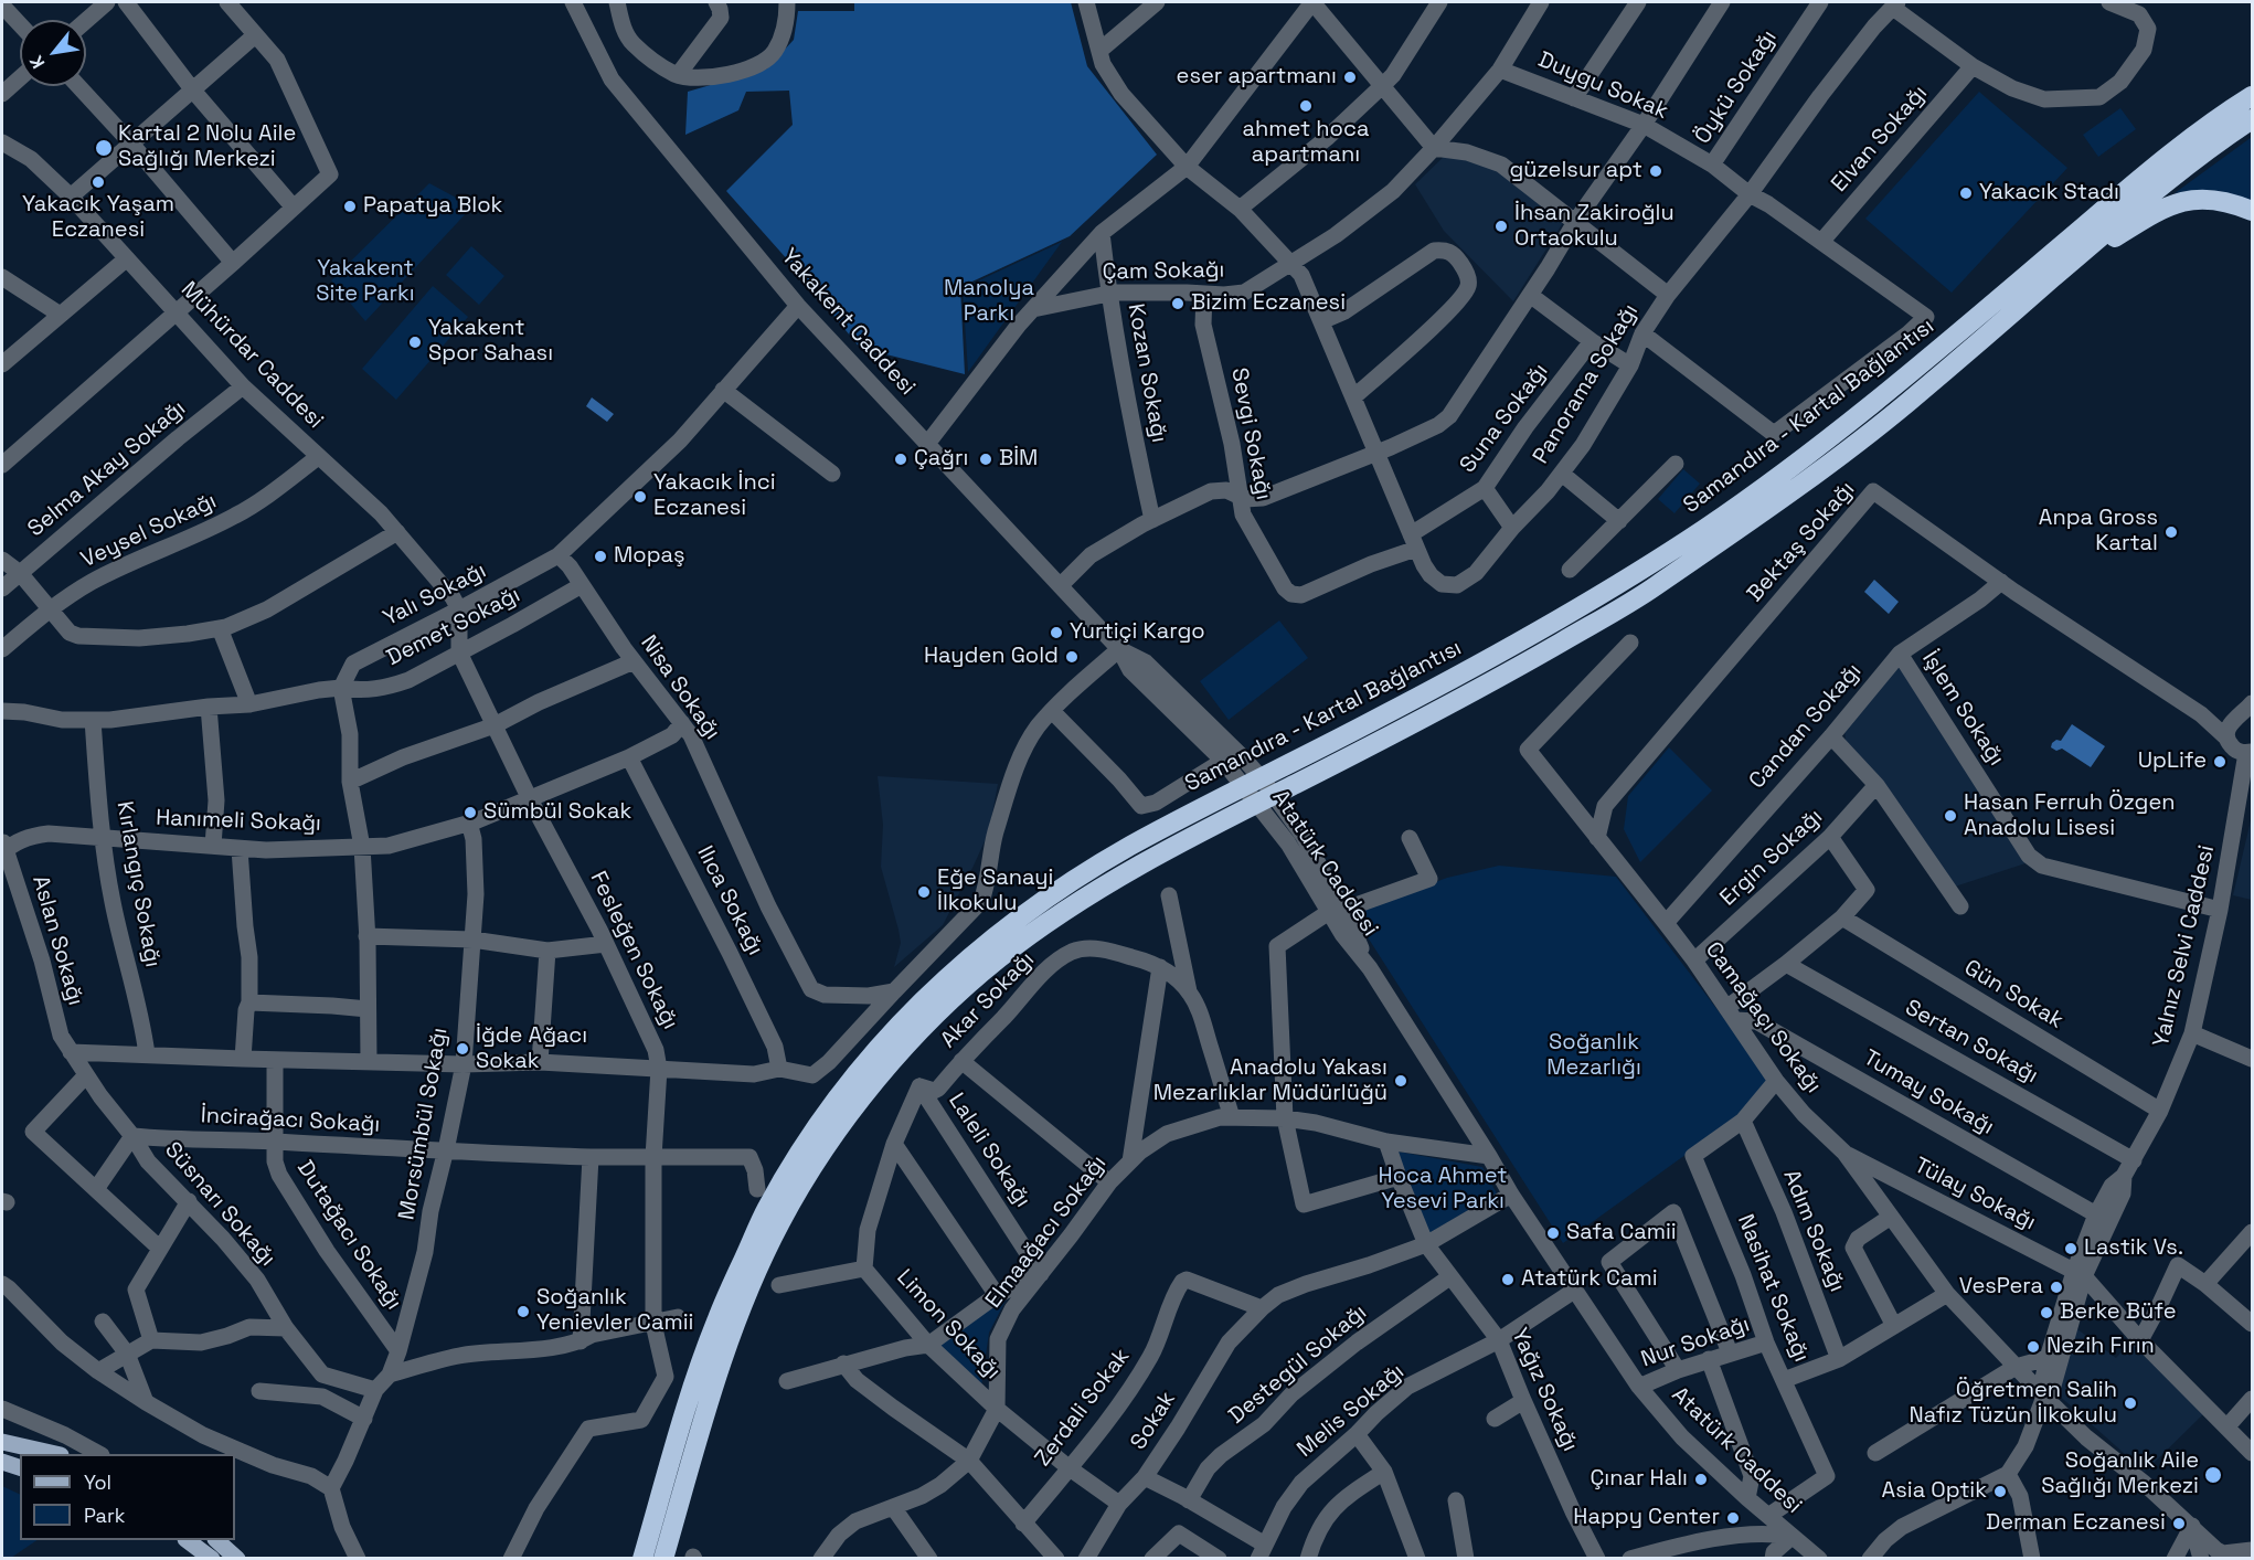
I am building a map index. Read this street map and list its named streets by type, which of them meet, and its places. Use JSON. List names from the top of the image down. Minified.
{"streets":{"highway":["Samandıra - Kartal Bağlantısı"],"street":["Duygu Sokak","Öykü Sokağı","Elvan Sokağı","Çam Sokağı","Yakakent Caddesi","Mühürdar Caddesi","Kozan Sokağı","Panorama Sokağı","Suna Sokağı","Sevgi Sokağı","Selma Akay Sokağı","Veysel Sokağı","Bektaş Sokağı","Yalı Sokağı","Demet Sokağı","Nisa Sokağı","İşlem Sokağı","Candan Sokağı","Hanımeli Sokağı","Ergin Sokağı","Atatürk Caddesi","Kırlangıç Sokağı","Ilıca Sokağı","Aslan Sokağı","Yalnız Selvi Caddesi","Fesleğen Sokağı","Gün Sokak","Akar Sokağı","Camağaçı Sokağı","Sertan Sokağı","Tumay Sokağı","İncirağacı Sokağı","Morsümbül Sokağı","Laleli Sokağı","Tülay Sokağı","Süsnarı Sokağı","Adım Sokağı","Elmaağacı Sokağı","Dutağacı Sokağı","Nasihat Sokağı","Limon Sokağı","Nur Sokağı","Destegül Sokağı","Yağız Sokağı","Zerdali Sokak","Melis Sokağı","Sokak"]},"crossings":[["Duygu Sokak","Öykü Sokağı"],["Duygu Sokak","Elvan Sokağı"],["Duygu Sokak","Çam Sokağı"],["Duygu Sokak","Panorama Sokağı"],["Çam Sokağı","Kozan Sokağı"],["Çam Sokağı","Panorama Sokağı"],["Çam Sokağı","Sevgi Sokağı"],["Yakakent Caddesi","Yalı Sokağı"],["Yakakent Caddesi","Atatürk Caddesi"],["Mühürdar Caddesi","Selma Akay Sokağı"],["Mühürdar Caddesi","Veysel Sokağı"],["Mühürdar Caddesi","Yalı Sokağı"],["Mühürdar Caddesi","Fesleğen Sokağı"],["Panorama Sokağı","Suna Sokağı"],["Panorama Sokağı","Sevgi Sokağı"],["Suna Sokağı","Sevgi Sokağı"],["Bektaş Sokağı","Candan Sokağı"],["Bektaş Sokağı","Yalnız Selvi Caddesi"],["Bektaş Sokağı","Camağaçı Sokağı"],["Yalı Sokağı","Demet Sokağı"],["Yalı Sokağı","Nisa Sokağı"],["Yalı Sokağı","Fesleğen Sokağı"],["Demet Sokağı","Nisa Sokağı"],["Demet Sokağı","Fesleğen Sokağı"],["Nisa Sokağı","Hanımeli Sokağı"],["İşlem Sokağı","Candan Sokağı"],["İşlem Sokağı","Yalnız Selvi Caddesi"],["Candan Sokağı","Camağaçı Sokağı"],["Hanımeli Sokağı","Kırlangıç Sokağı"],["Hanımeli Sokağı","Ilıca Sokağı"],["Hanımeli Sokağı","Aslan Sokağı"],["Hanımeli Sokağı","Fesleğen Sokağı"],["Hanımeli Sokağı","Morsümbül Sokağı"],["Ergin Sokağı","Camağaçı Sokağı"],["Atatürk Caddesi","Elmaağacı Sokağı"],["Atatürk Caddesi","Nasihat Sokağı"],["Atatürk Caddesi","Nur Sokağı"],["Atatürk Caddesi","Melis Sokağı"],["Atatürk Caddesi","Sokak"],["Aslan Sokağı","Süsnarı Sokağı"],["Yalnız Selvi Caddesi","Gün Sokak"],["Yalnız Selvi Caddesi","Camağaçı Sokağı"],["Yalnız Selvi Caddesi","Sertan Sokağı"],["Yalnız Selvi Caddesi","Tumay Sokağı"],["Yalnız Selvi Caddesi","Tülay Sokağı"],["Fesleğen Sokağı","İncirağacı Sokağı"],["Akar Sokağı","Laleli Sokağı"],["Akar Sokağı","Elmaağacı Sokağı"],["Akar Sokağı","Limon Sokağı"],["Camağaçı Sokağı","Tumay Sokağı"],["Camağaçı Sokağı","Tülay Sokağı"],["Camağaçı Sokağı","Nasihat Sokağı"],["İncirağacı Sokağı","Morsümbül Sokağı"],["İncirağacı Sokağı","Süsnarı Sokağı"],["İncirağacı Sokağı","Dutağacı Sokağı"],["Morsümbül Sokağı","Dutağacı Sokağı"],["Laleli Sokağı","Elmaağacı Sokağı"],["Laleli Sokağı","Limon Sokağı"],["Adım Sokağı","Nasihat Sokağı"],["Elmaağacı Sokağı","Limon Sokağı"],["Elmaağacı Sokağı","Yağız Sokağı"],["Nasihat Sokağı","Nur Sokağı"],["Limon Sokağı","Zerdali Sokak"],["Limon Sokağı","Sokak"],["Destegül Sokağı","Yağız Sokağı"],["Yağız Sokağı","Melis Sokağı"],["Yağız Sokağı","Sokak"],["Zerdali Sokak","Sokak"]],"parks":["Yakakent Site Parkı","Manolya Parkı","Soğanlık Mezarlığı","Hoca Ahmet Yesevi Parkı"],"places":["eser apartmanı","ahmet hoca apartmanı","Kartal 2 Nolu Aile Sağlığı Merkezi","güzelsur apt","Yakacık Yaşam Eczanesi","Yakacık Stadı","Papatya Blok","İhsan Zakiroğlu Ortaokulu","Bizim Eczanesi","Yakakent Spor Sahası","Çağrı","BİM","Yakacık İnci Eczanesi","Anpa Gross Kartal","Mopaş","Yurtiçi Kargo","Hayden Gold","UpLife","Sümbül Sokak","Hasan Ferruh Özgen Anadolu Lisesi","Eğe Sanayi İlkokulu","İğde Ağacı Sokak","Anadolu Yakası Mezarlıklar Müdürlüğü","Safa Camii","Lastik Vs.","Atatürk Cami","VesPera","Soğanlık Yenievler Camii","Berke Büfe","Nezih Fırın","Öğretmen Salih Nafız Tüzün İlkokulu","Soğanlık Aile Sağlığı Merkezi","Çınar Halı","Asia Optik","Happy Center","Derman Eczanesi"],"legend":["Yol","Park"],"north":"bottom left"}
